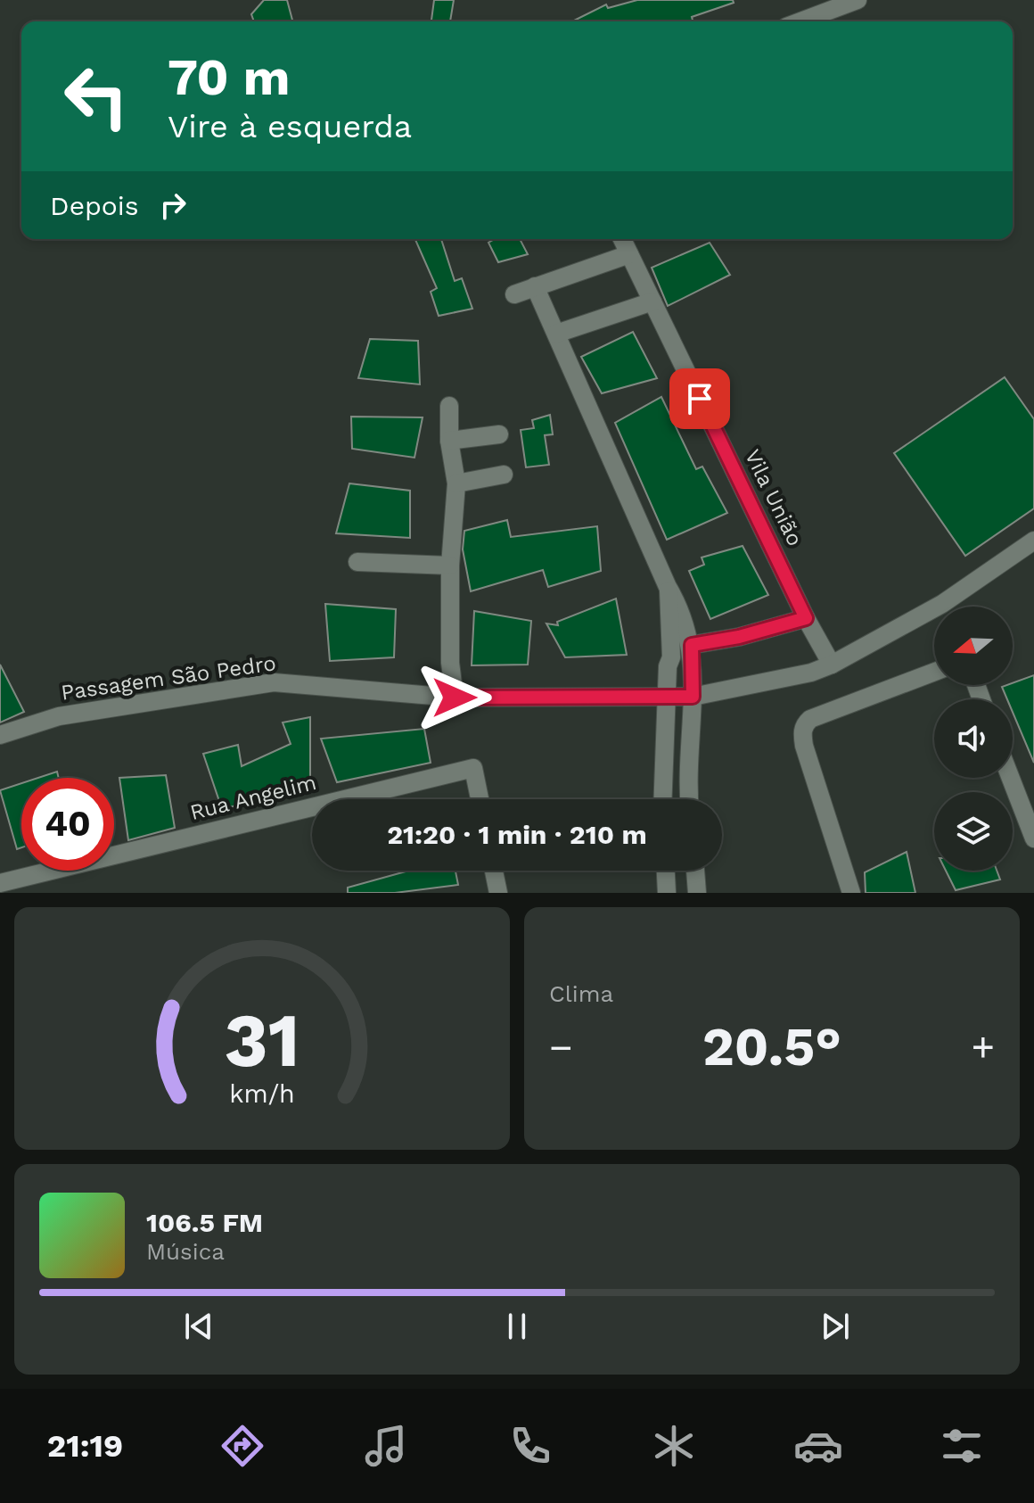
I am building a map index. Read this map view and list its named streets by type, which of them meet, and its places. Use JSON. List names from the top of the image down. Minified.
{"streets":{"street":["Vila União","Passagem São Pedro","Rua Angelim"]},"crossings":[["Vila União","Passagem São Pedro"]],"north":"left","page":{"turn":["70 m","Vire à esquerda"],"then":"Depois","limit":"40","trip":"21:20 · 1 min · 210 m","tile":"Clima","heat":["−","20.5°","+"],"song":["106.5 FM","Música"],"tabs":"21:19","gauge":["31","km/h"]}}
